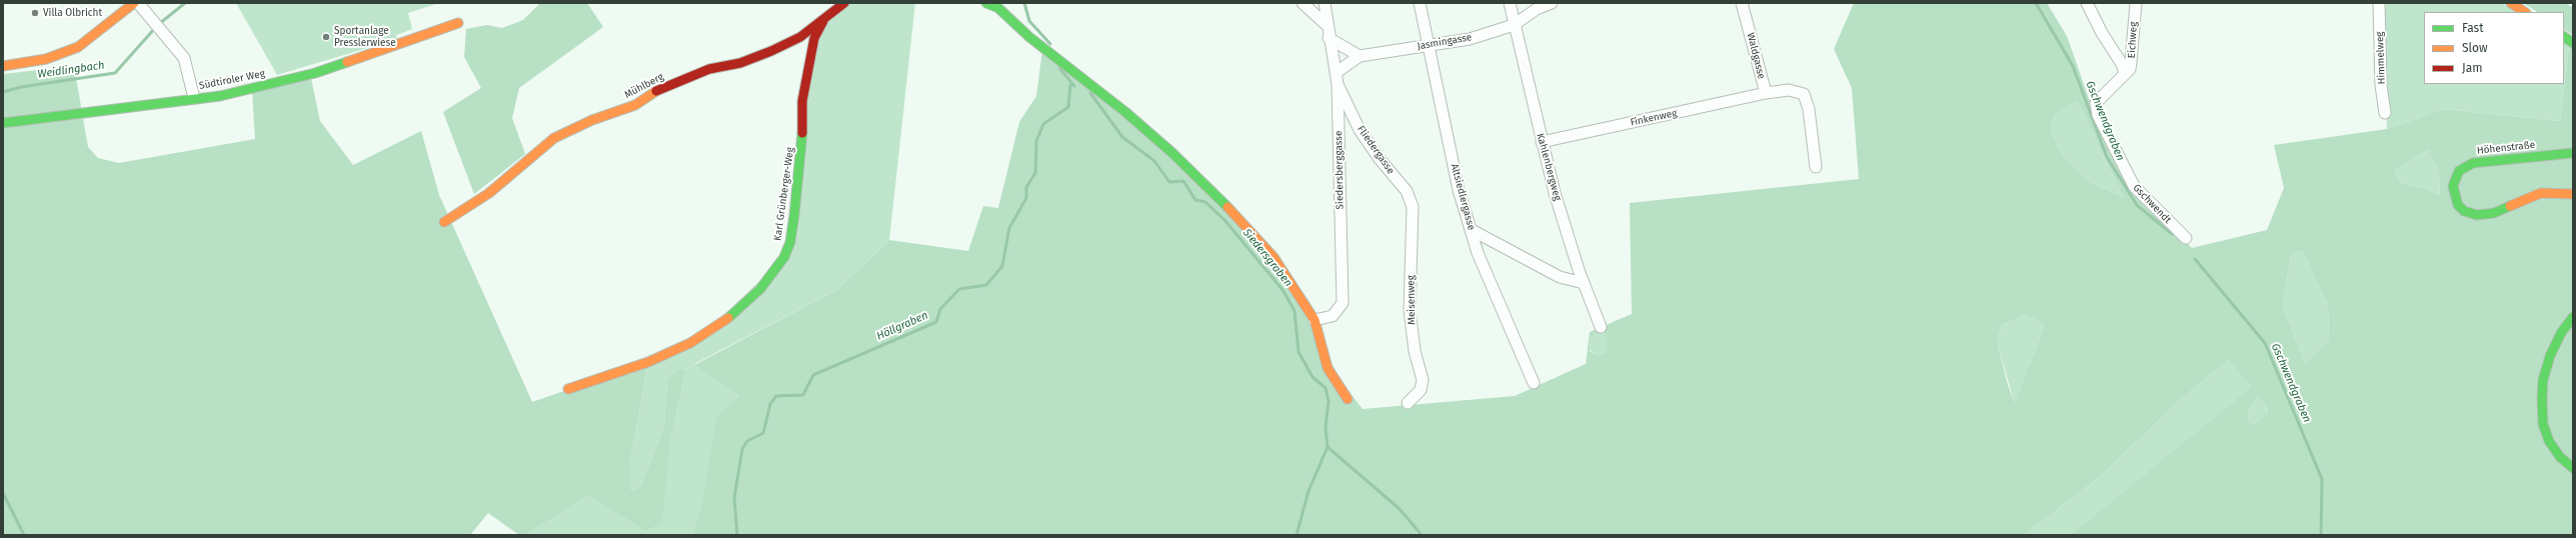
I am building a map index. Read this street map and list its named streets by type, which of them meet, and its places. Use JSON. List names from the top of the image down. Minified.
{"streets":{"street":["Eichweg","Jasmingasse","Waldgasse","Himmelweg","Südtiroler Weg","Mühlberg","Finkenweg","Höhenstraße","Fliedergasse","Kahlenbergweg","Siedersberggasse","Karl Grünberger-Weg","Altsiedlergasse","Gschwendt","Meisenweg"]},"crossings":[["Eichweg","Gschwendt"],["Jasmingasse","Fliedergasse"],["Jasmingasse","Kahlenbergweg"],["Jasmingasse","Siedersberggasse"],["Jasmingasse","Altsiedlergasse"],["Waldgasse","Finkenweg"],["Mühlberg","Karl Grünberger-Weg"],["Finkenweg","Kahlenbergweg"],["Fliedergasse","Siedersberggasse"],["Fliedergasse","Meisenweg"]],"water":["Weidlingbach","Gschwendgraben","Siedersgraben","Höllgraben"],"places":["Villa Olbricht","Sportanlage Presslerwiese"],"legend":["Fast","Slow","Jam"]}
